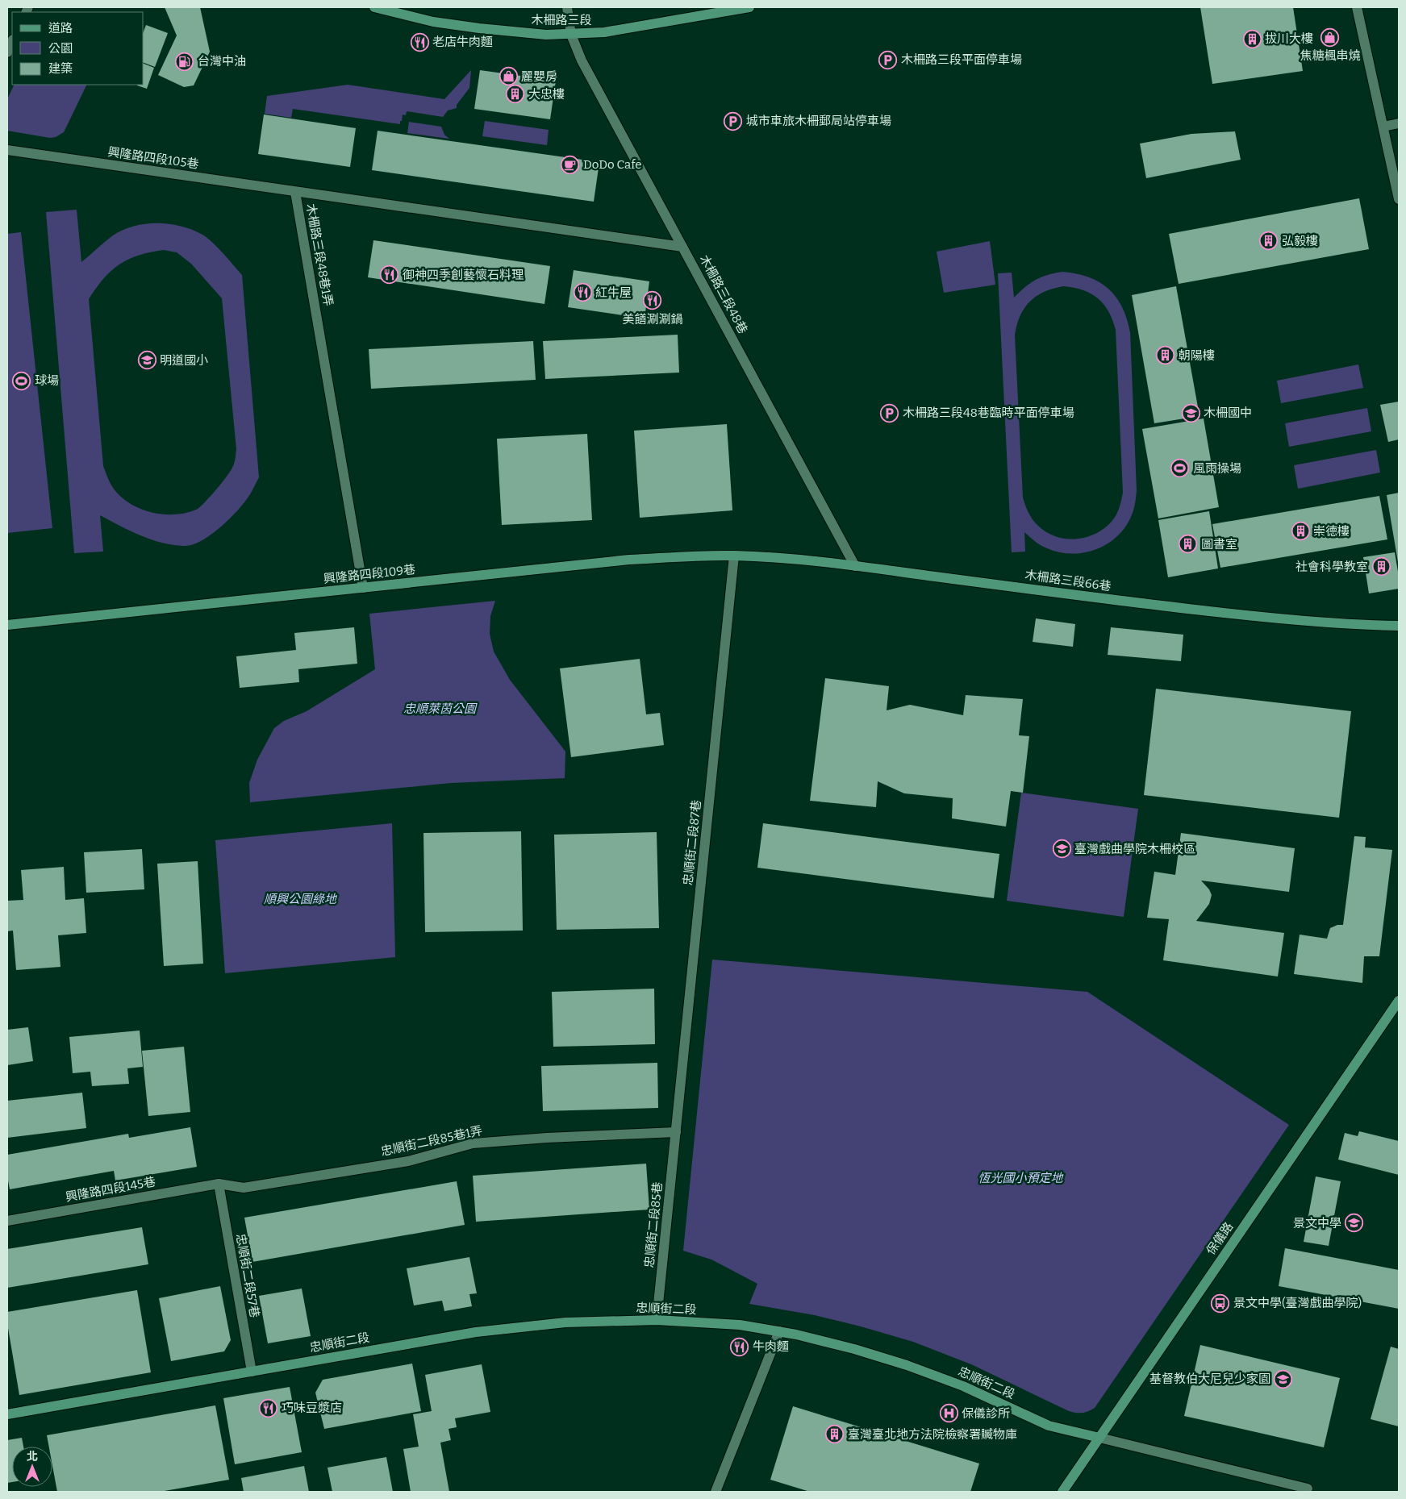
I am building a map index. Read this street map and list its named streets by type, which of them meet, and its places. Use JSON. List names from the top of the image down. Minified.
{"streets":{"street":["木柵路三段","興隆路四段105巷","木柵路三段48巷1弄","木柵路三段48巷","興隆路四段109巷","木柵路三段66巷","忠順街二段87巷","忠順街二段85巷1弄","興隆路四段145巷","忠順街二段85巷","保儀路","忠順街二段57巷","忠順街二段"]},"crossings":[["木柵路三段","木柵路三段48巷"],["興隆路四段105巷","木柵路三段48巷1弄"],["木柵路三段48巷1弄","木柵路三段48巷"],["木柵路三段48巷1弄","興隆路四段109巷"],["木柵路三段48巷","木柵路三段66巷"],["興隆路四段109巷","木柵路三段66巷"],["興隆路四段109巷","忠順街二段87巷"],["木柵路三段66巷","忠順街二段87巷"],["忠順街二段87巷","忠順街二段85巷1弄"],["忠順街二段87巷","忠順街二段85巷"],["忠順街二段85巷1弄","興隆路四段145巷"],["忠順街二段85巷1弄","忠順街二段85巷"],["忠順街二段85巷1弄","忠順街二段57巷"],["興隆路四段145巷","忠順街二段57巷"],["忠順街二段85巷","忠順街二段"],["保儀路","忠順街二段"],["忠順街二段57巷","忠順街二段"]],"parks":["忠順萊茵公園","順興公園綠地","恆光國小預定地"],"places":{"shop":["焦糖楓串燒","麗嬰房"],"building":["拔川大樓","大忠樓","弘毅樓","朝陽樓","崇德樓","圖書室","社會科學教室","臺灣臺北地方法院檢察署贓物庫"],"restaurant":["老店牛肉麵","御神四季創藝懷石料理","紅牛屋","美饍涮涮鍋","牛肉麵","巧味豆漿店"],"parking":["木柵路三段平面停車場","城市車旅木柵郵局站停車場","木柵路三段48巷臨時平面停車場"],"fuel station":["台灣中油"],"cafe":["DoDo Cafe"],"school or university":["明道國小","木柵國中","臺灣戲曲學院木柵校區","景文中學","基督教伯大尼兒少家園"],"sports":["球場","風雨操場"],"bus stop":["景文中學(臺灣戲曲學院)"],"hospital":["保儀診所"]},"legend":["道路","公園","建築"],"north":"top"}
